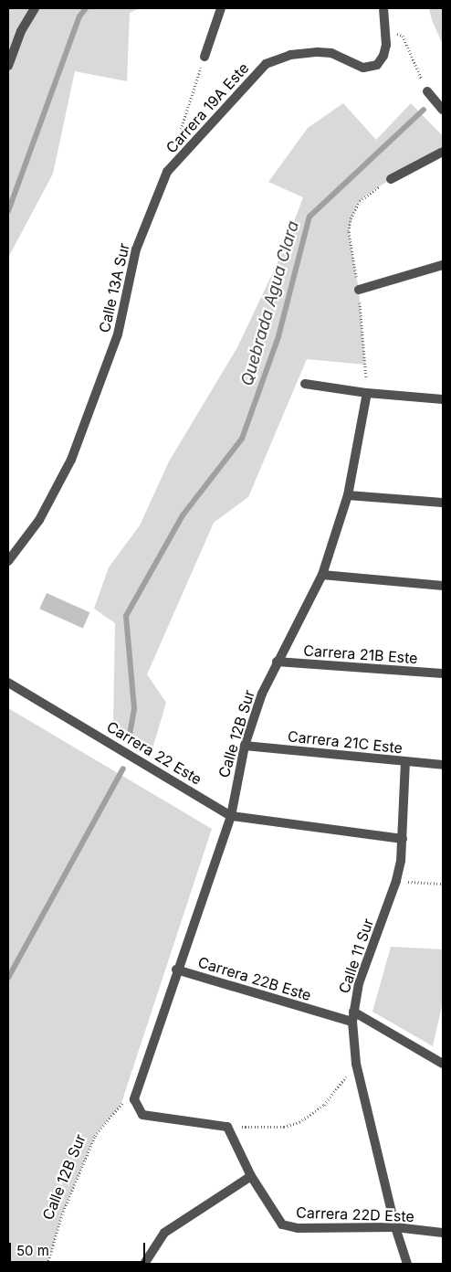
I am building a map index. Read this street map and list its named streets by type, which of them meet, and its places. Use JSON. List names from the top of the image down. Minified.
{"streets":{"street":["Carrera 19A Este","Calle 13A Sur","Carrera 21B Este","Calle 12B Sur","Carrera 21C Este","Carrera 22 Este","Calle 11 Sur","Carrera 22B Este","Carrera 22D Este"]},"crossings":[["Carrera 19A Este","Calle 13A Sur"],["Carrera 21B Este","Calle 12B Sur"],["Calle 12B Sur","Carrera 21C Este"],["Calle 12B Sur","Carrera 22 Este"],["Calle 12B Sur","Carrera 22B Este"],["Calle 12B Sur","Carrera 22D Este"],["Carrera 21C Este","Calle 11 Sur"],["Carrera 22 Este","Calle 11 Sur"],["Calle 11 Sur","Carrera 22B Este"],["Calle 11 Sur","Carrera 22D Este"]],"water":["Quebrada Agua Clara"],"scale_bar":"50 m"}
